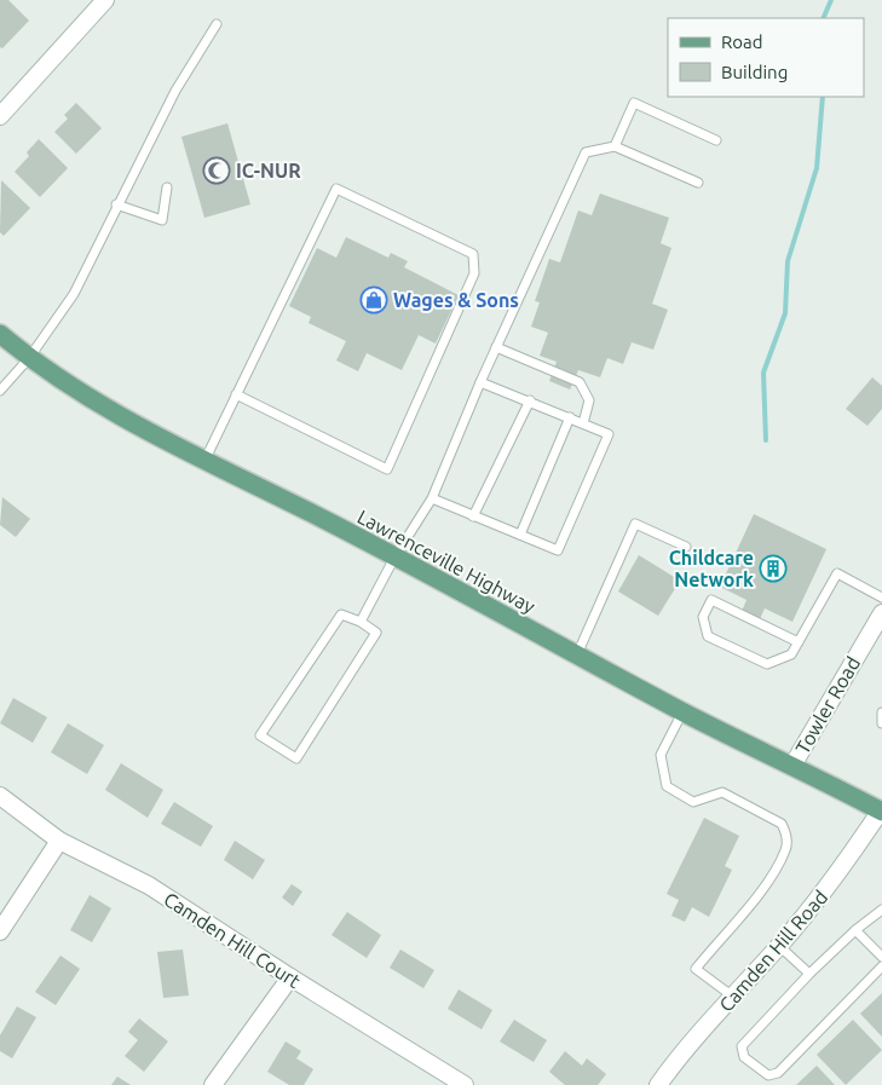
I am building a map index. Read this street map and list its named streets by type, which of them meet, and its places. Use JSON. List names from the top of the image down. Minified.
{"streets":{"main road":["Lawrenceville Highway"],"street":["Towler Road","Camden Hill Court","Camden Hill Road"]},"crossings":[["Lawrenceville Highway","Towler Road"],["Lawrenceville Highway","Camden Hill Road"]],"places":{"mosque":["IC-NUR"],"shop":["Wages & Sons"],"building":["Childcare Network"]},"legend":["Road","Building"]}
